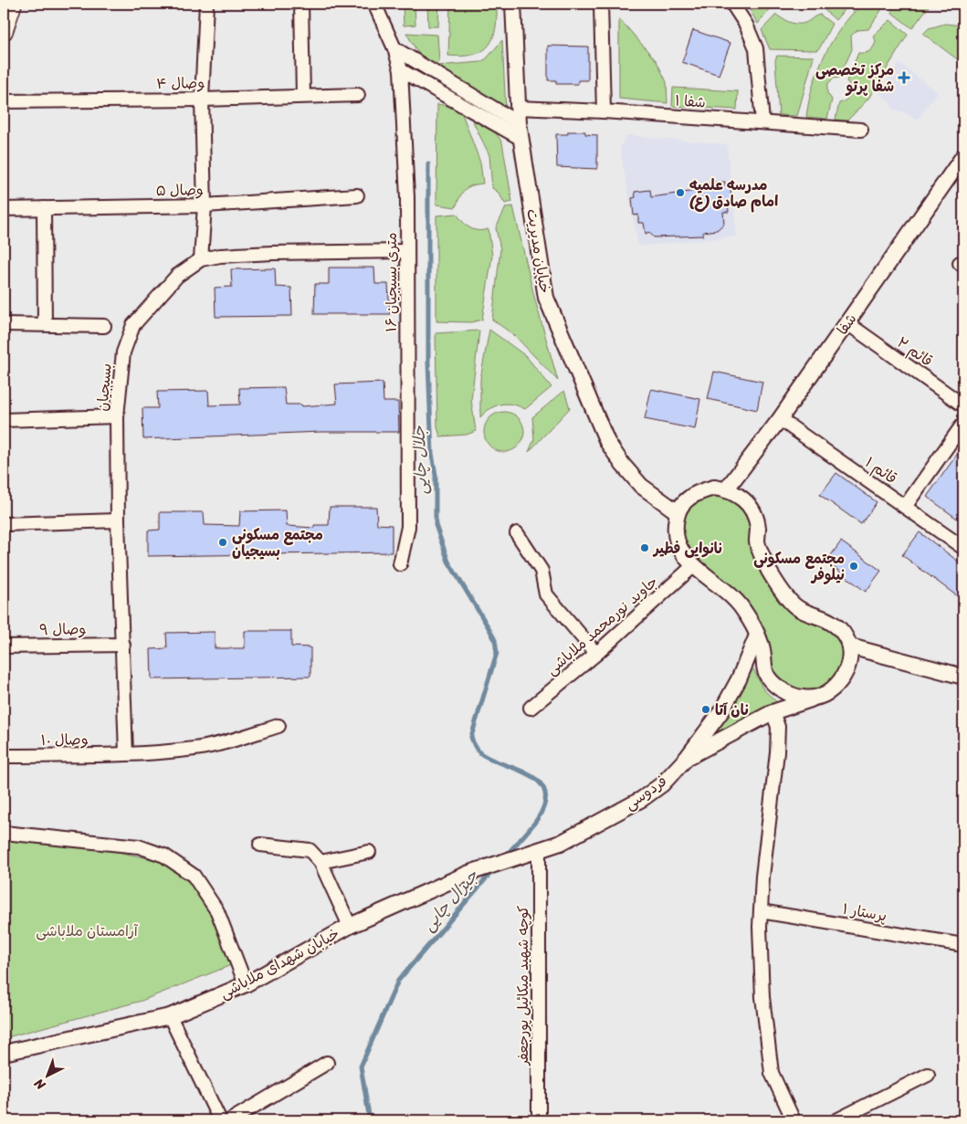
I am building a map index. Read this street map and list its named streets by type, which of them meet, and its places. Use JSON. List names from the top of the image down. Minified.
{"streets":{"street":["وصال ۴","شفا ۱","وصال ۵","خیابان مدیریت","۱۶ متری بسیجیان","شفا","قائم ۲","بسیجیان","قائم ۱","جاوید نورمحمد ملاباشی","وصال ۹","وصال ۱۰","فردوسی","پرستار ۱","خیابان شهدای ملاباشی","کوچه شهید میکائیل پورجعفر"]},"crossings":[["شفا ۱","خیابان مدیریت"],["۱۶ متری بسیجیان","بسیجیان"],["شفا","قائم ۲"],["شفا","قائم ۱"],["بسیجیان","وصال ۹"],["بسیجیان","وصال ۱۰"],["فردوسی","خیابان شهدای ملاباشی"],["فردوسی","کوچه شهید میکائیل پورجعفر"]],"water":["جلال چایی","جیرال چایی"],"parks":["آرامستان ملاباشی"],"places":{"health":["مرکز تخصصی شفا پرتو"],"other":["مدرسه علمیه امام صادق (ع)","مجتمع مسکونی بسیجیان","نانوایی فطیر","مجتمع مسکونی نیلوفر","نان آتا"]},"north":"bottom left"}
